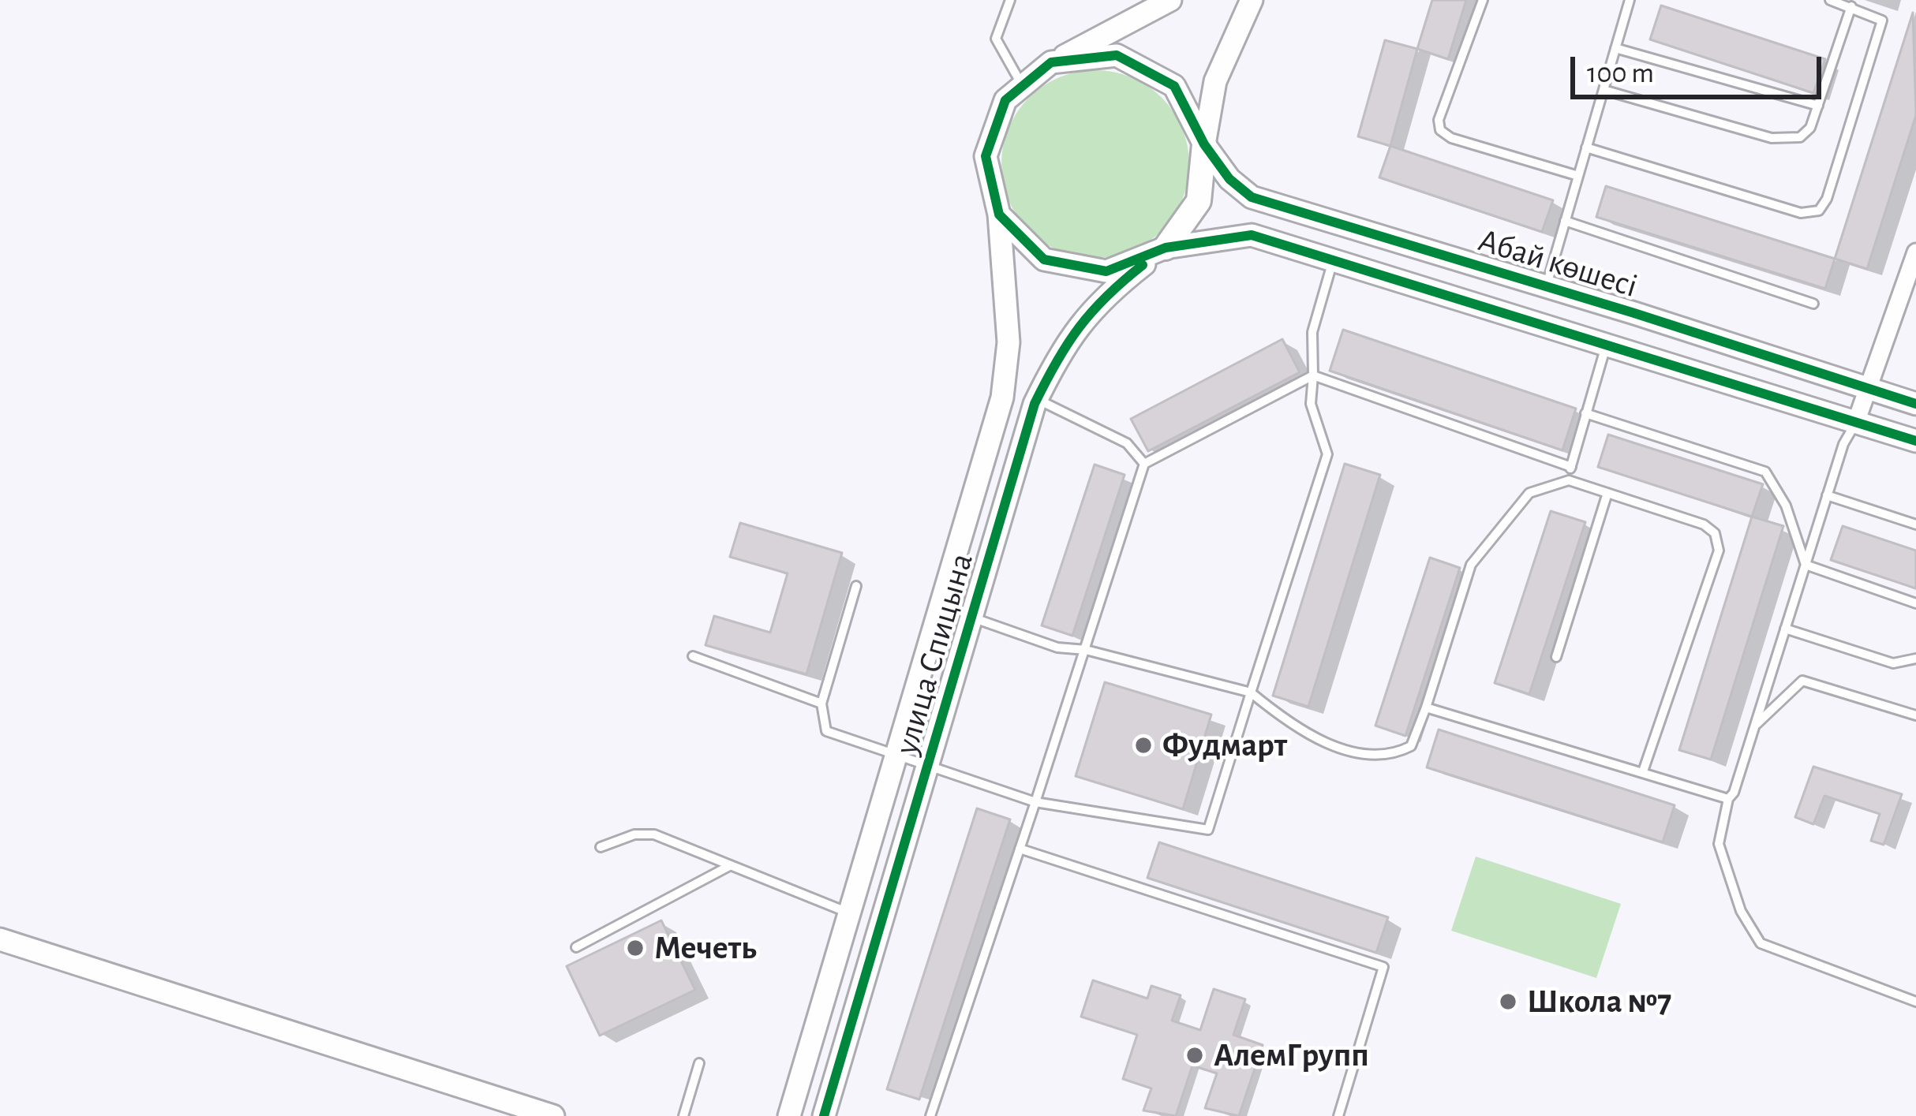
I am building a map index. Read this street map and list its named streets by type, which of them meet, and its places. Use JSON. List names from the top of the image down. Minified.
{"streets":{"street":["Абай көшесі","улица Спицына"]},"crossings":[["Абай көшесі","улица Спицына"]],"places":["Фудмарт","Мечеть","Школа №7","АлемГрупп"],"scale_bar":"100 m"}
